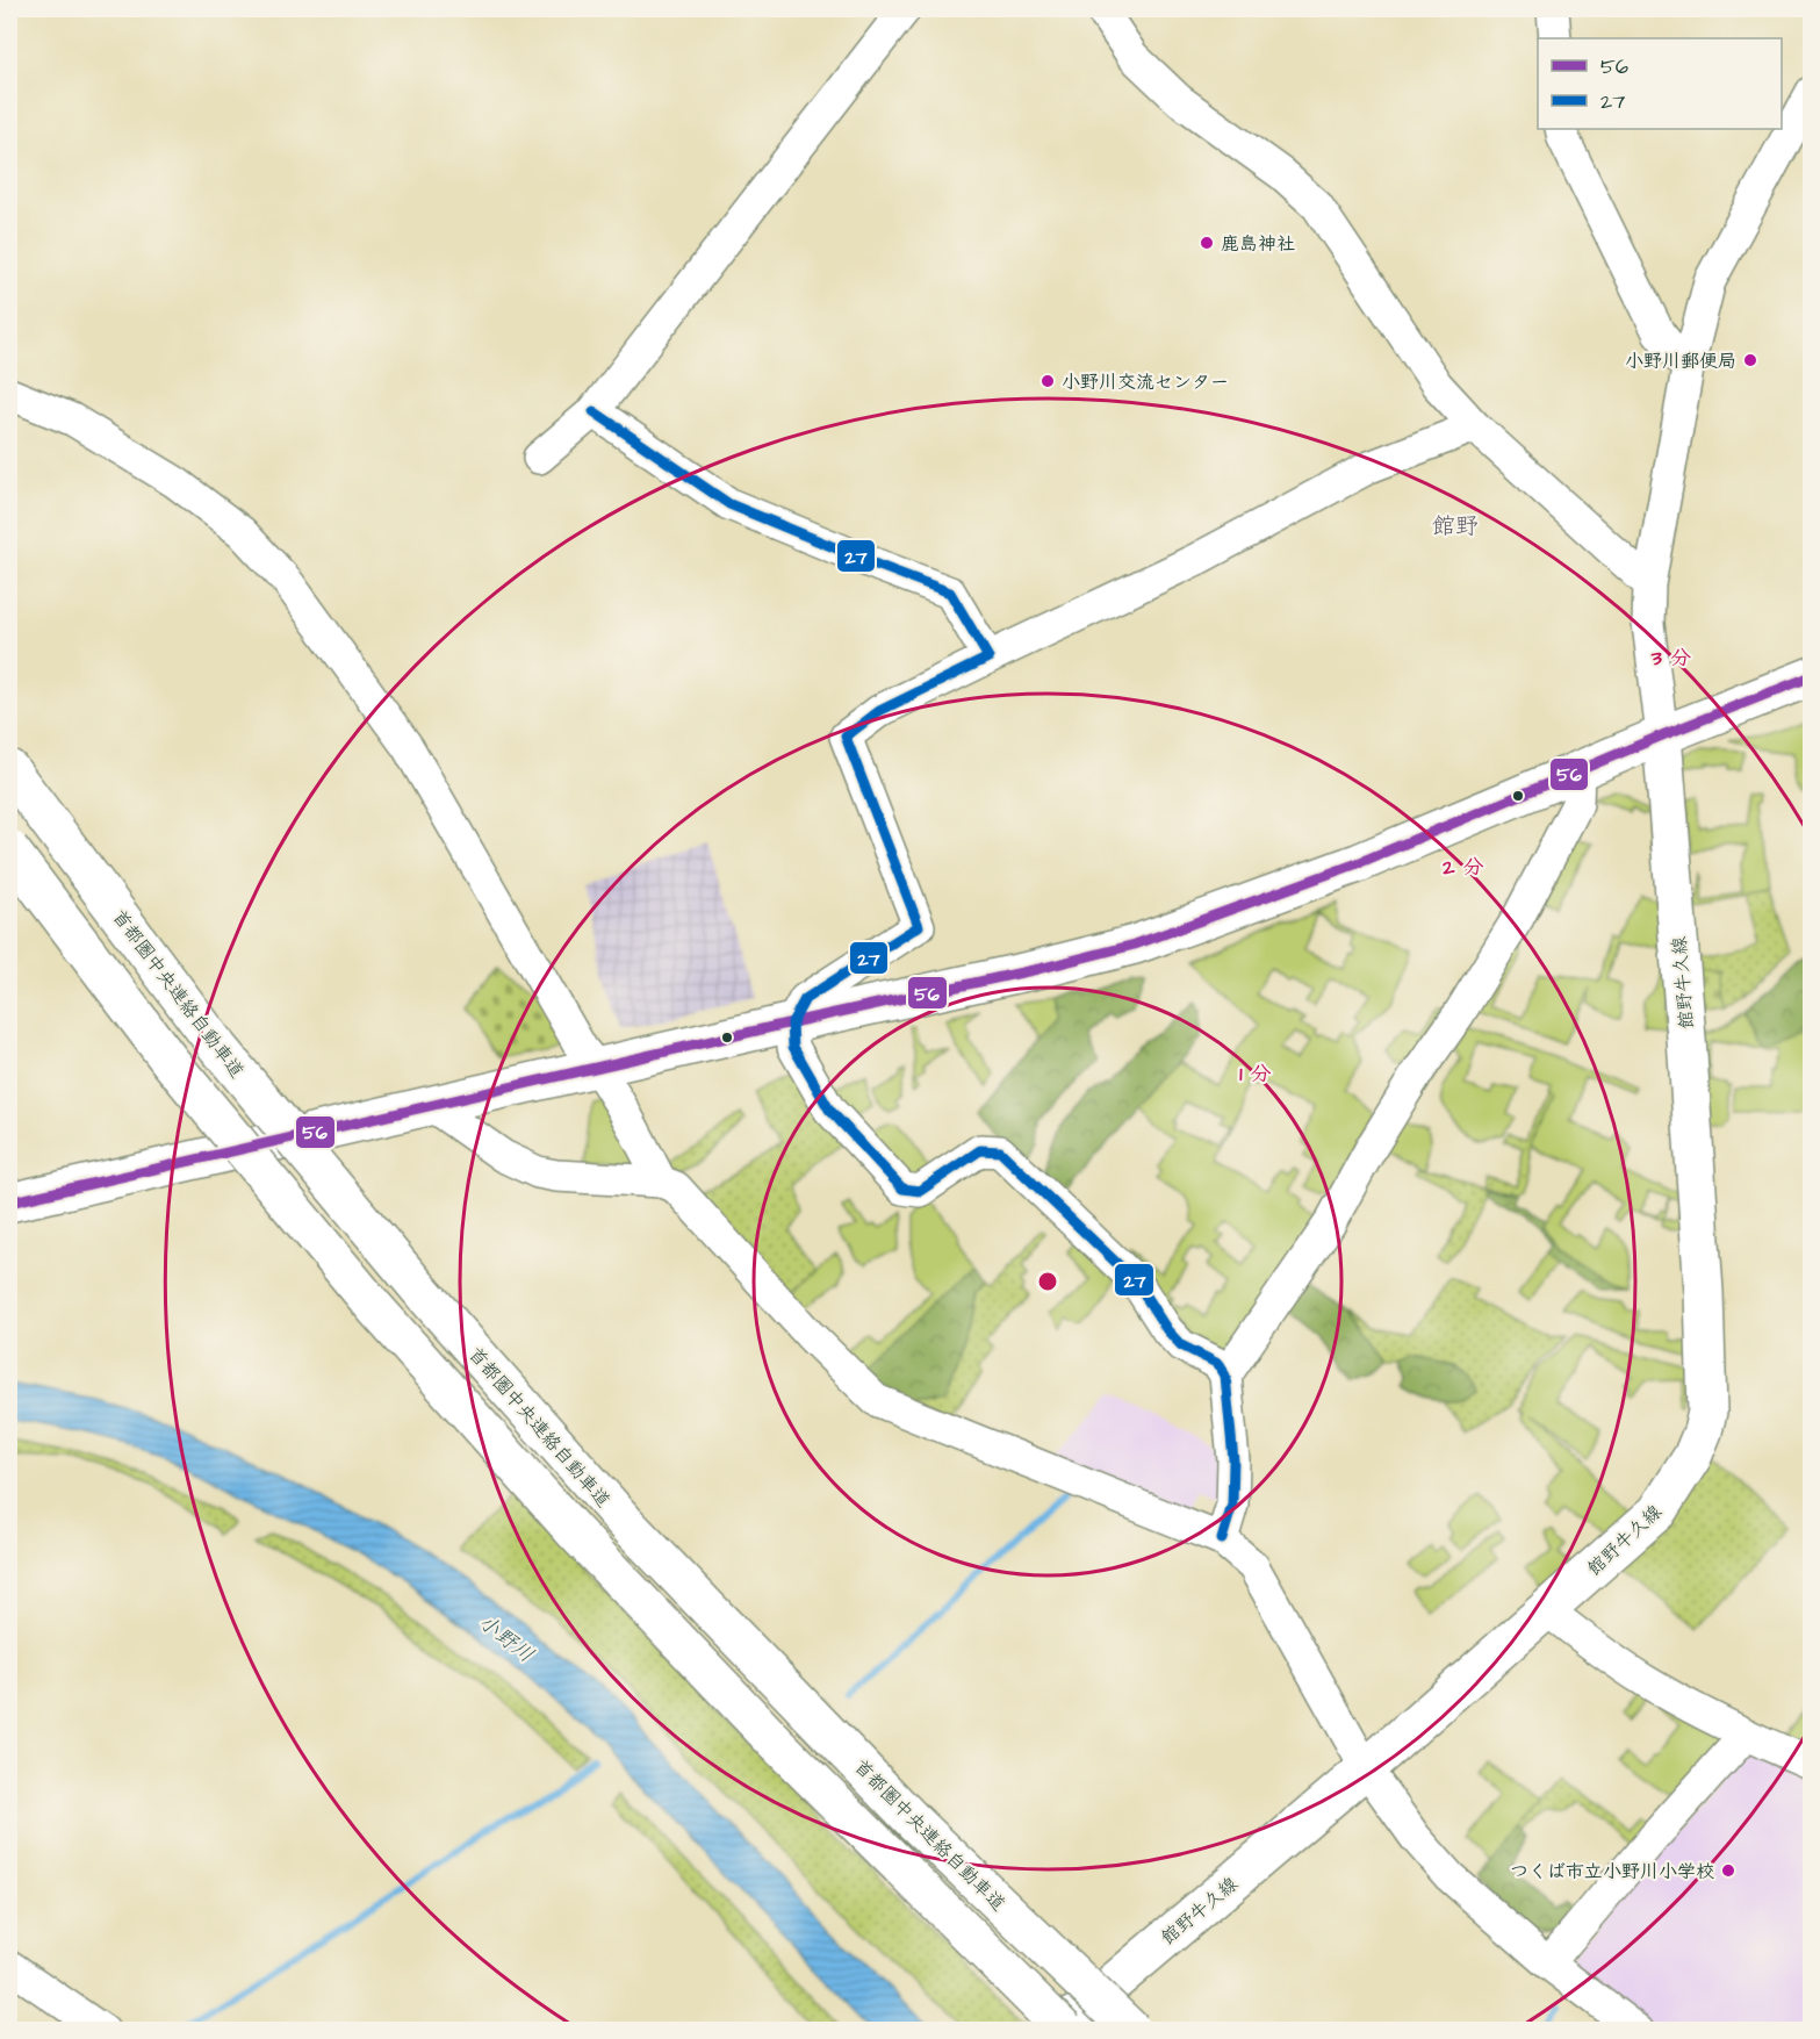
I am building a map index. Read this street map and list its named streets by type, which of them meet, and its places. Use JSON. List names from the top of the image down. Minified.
{"streets":{"main road":["館野牛久線","首都圏中央連絡自動車道"]},"districts":["館野"],"water":["小野川"],"places":["鹿島神社","小野川郵便局","小野川交流センター","つくば市立小野川小学校"],"lines":["transit line 27","transit line 56"],"legend":["56","27"],"rings":["3 分","2 分","1 分"]}
